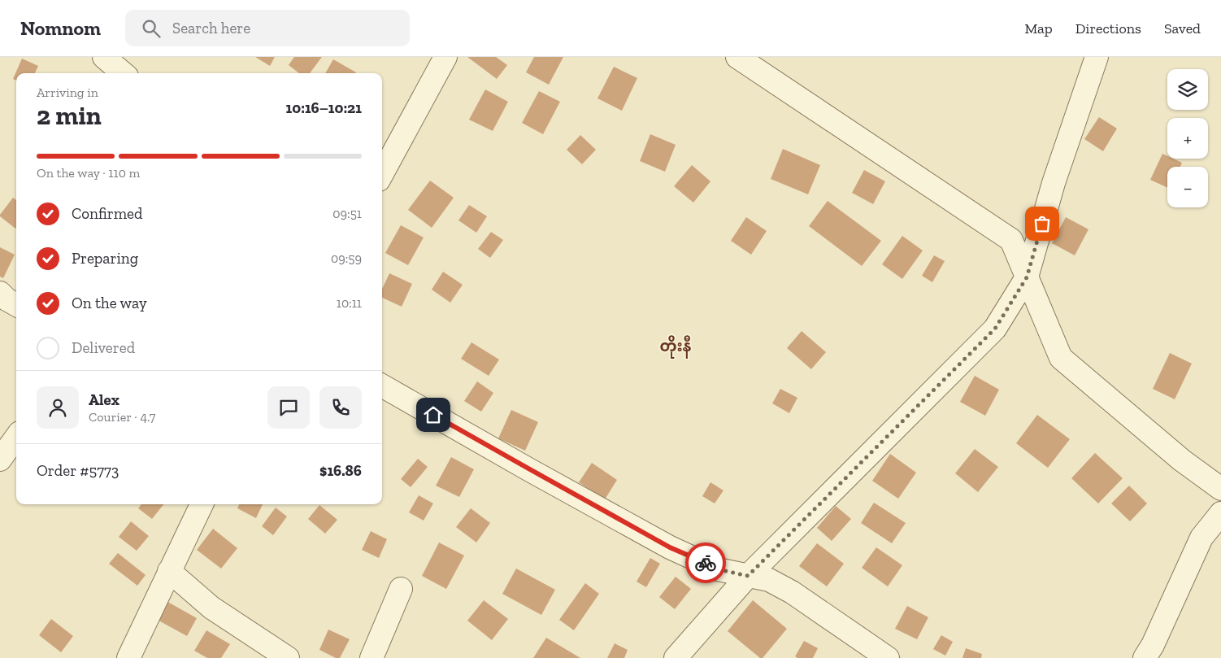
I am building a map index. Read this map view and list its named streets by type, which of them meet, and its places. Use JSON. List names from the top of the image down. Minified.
{"districts":["တိုးနီ"],"page":{"header":"Nomnom","search":"Search here","nav":["Map","Directions","Saved"],"map_buttons":["+","−"],"heading":["2 min","Arriving in","10:16–10:21"],"panel":["Alex","Courier · 4.7","Order #5773","$16.86"],"bar":"On the way · 110 m","list":[["Confirmed","09:51"],["Preparing","09:59"],["On the way","10:11"],"Delivered"]}}
